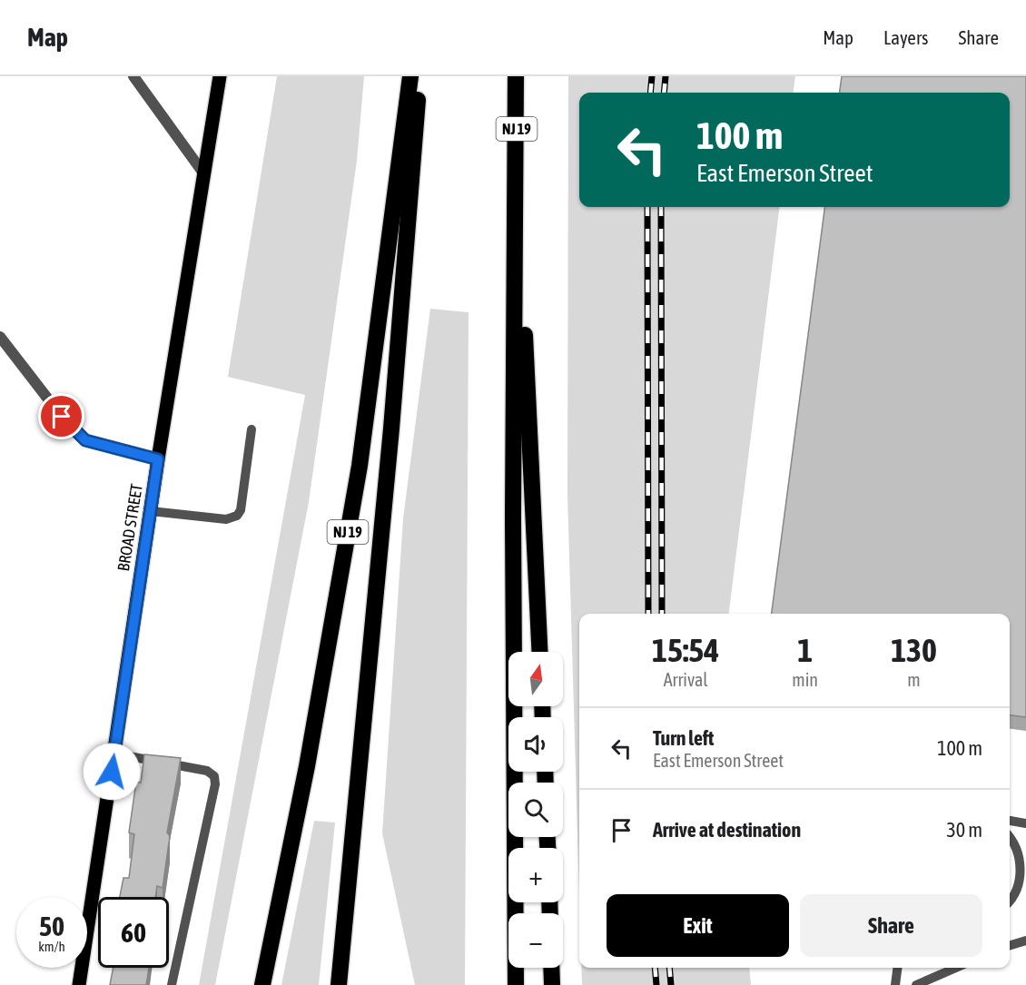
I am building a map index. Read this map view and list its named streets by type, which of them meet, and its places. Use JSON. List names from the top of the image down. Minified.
{"streets":{"highway":["NJ 19"],"main road":["BROAD STREET"]},"north":"top","page":{"header":"Map","nav":["Map","Layers","Share"],"turn":["100 m","East Emerson Street"],"eta":["15:54","Arrival","1","min","130","m"],"map_buttons":["+","−"],"list":[{"name":"Turn left","note":"East Emerson Street","value":"100 m"},{"name":"Arrive at destination","value":"30 m"}],"buttons":["Exit","Share"],"speed":"50 km/h","limit":"60"}}
